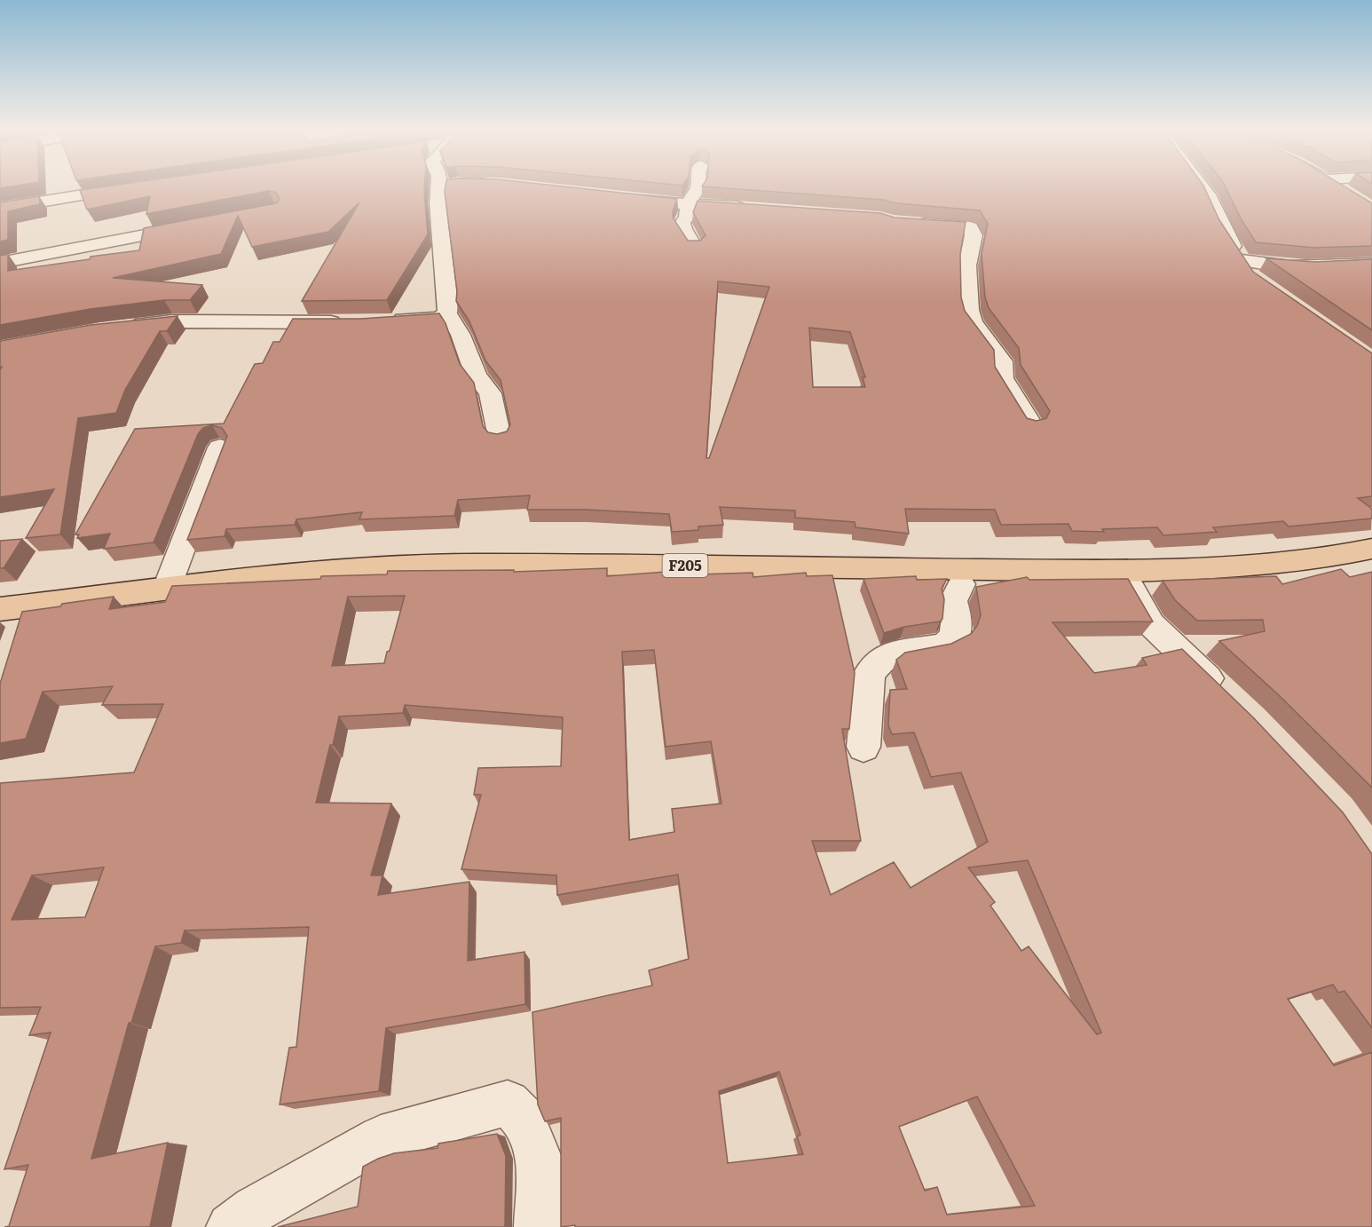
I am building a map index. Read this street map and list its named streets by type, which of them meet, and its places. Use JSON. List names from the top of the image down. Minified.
{"streets":{"main road":["F205"]}}
